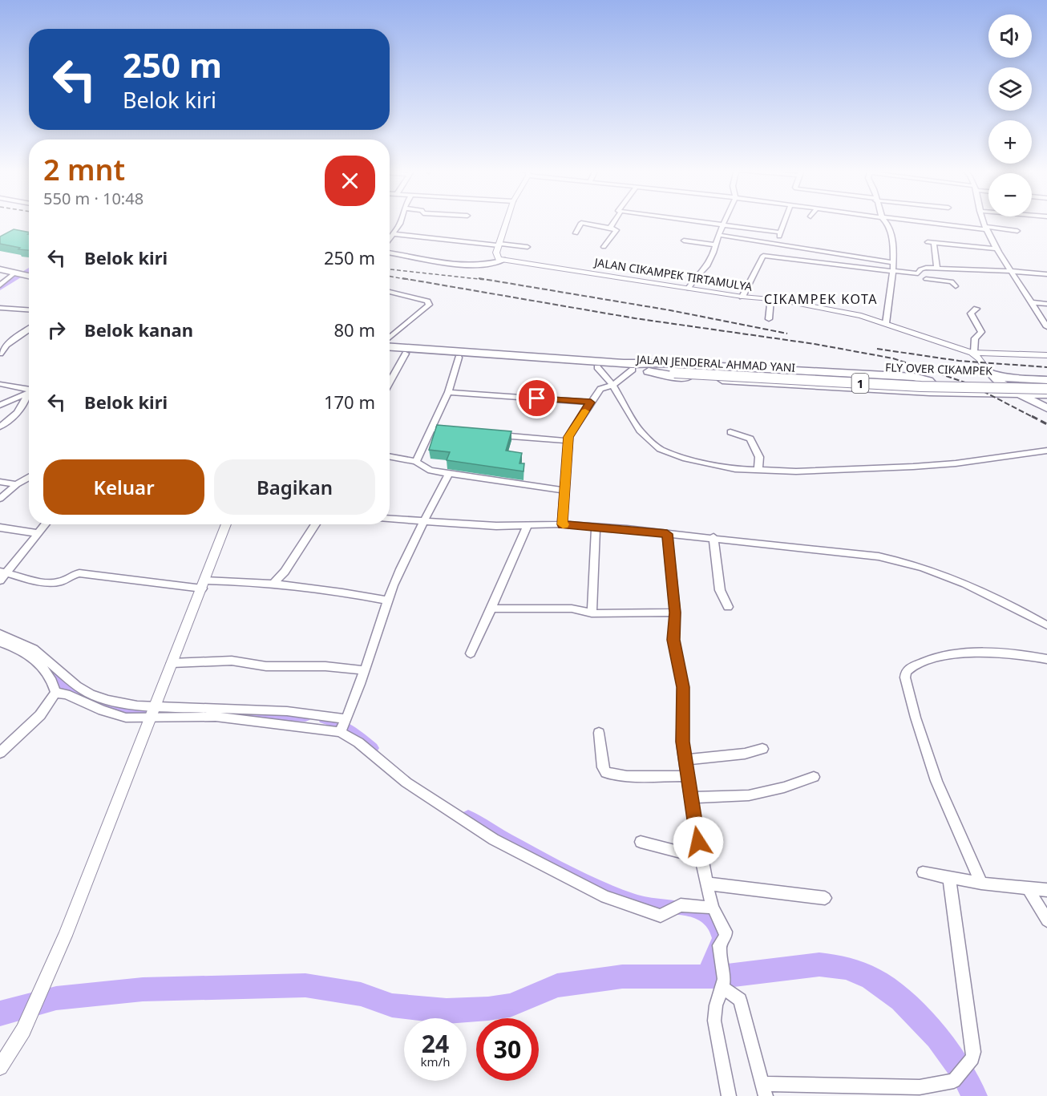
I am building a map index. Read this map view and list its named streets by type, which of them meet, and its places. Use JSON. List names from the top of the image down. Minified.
{"streets":{"highway":["JALAN JENDERAL AHMAD YANI","FLY OVER CIKAMPEK","1"],"street":["JALAN CIKAMPEK TIRTAMULYA"]},"crossings":[["JALAN JENDERAL AHMAD YANI","FLY OVER CIKAMPEK"]],"districts":["CIKAMPEK KOTA"],"page":{"map_buttons":["+","−"],"turn":["250 m","Belok kiri"],"heading":["2 mnt","550 m · 10:48"],"list":[{"name":"Belok kiri","value":"250 m"},{"name":"Belok kanan","value":"80 m"},{"name":"Belok kiri","value":"170 m"}],"buttons":["Keluar","Bagikan"],"speed":"24 km/h","limit":"30"}}
